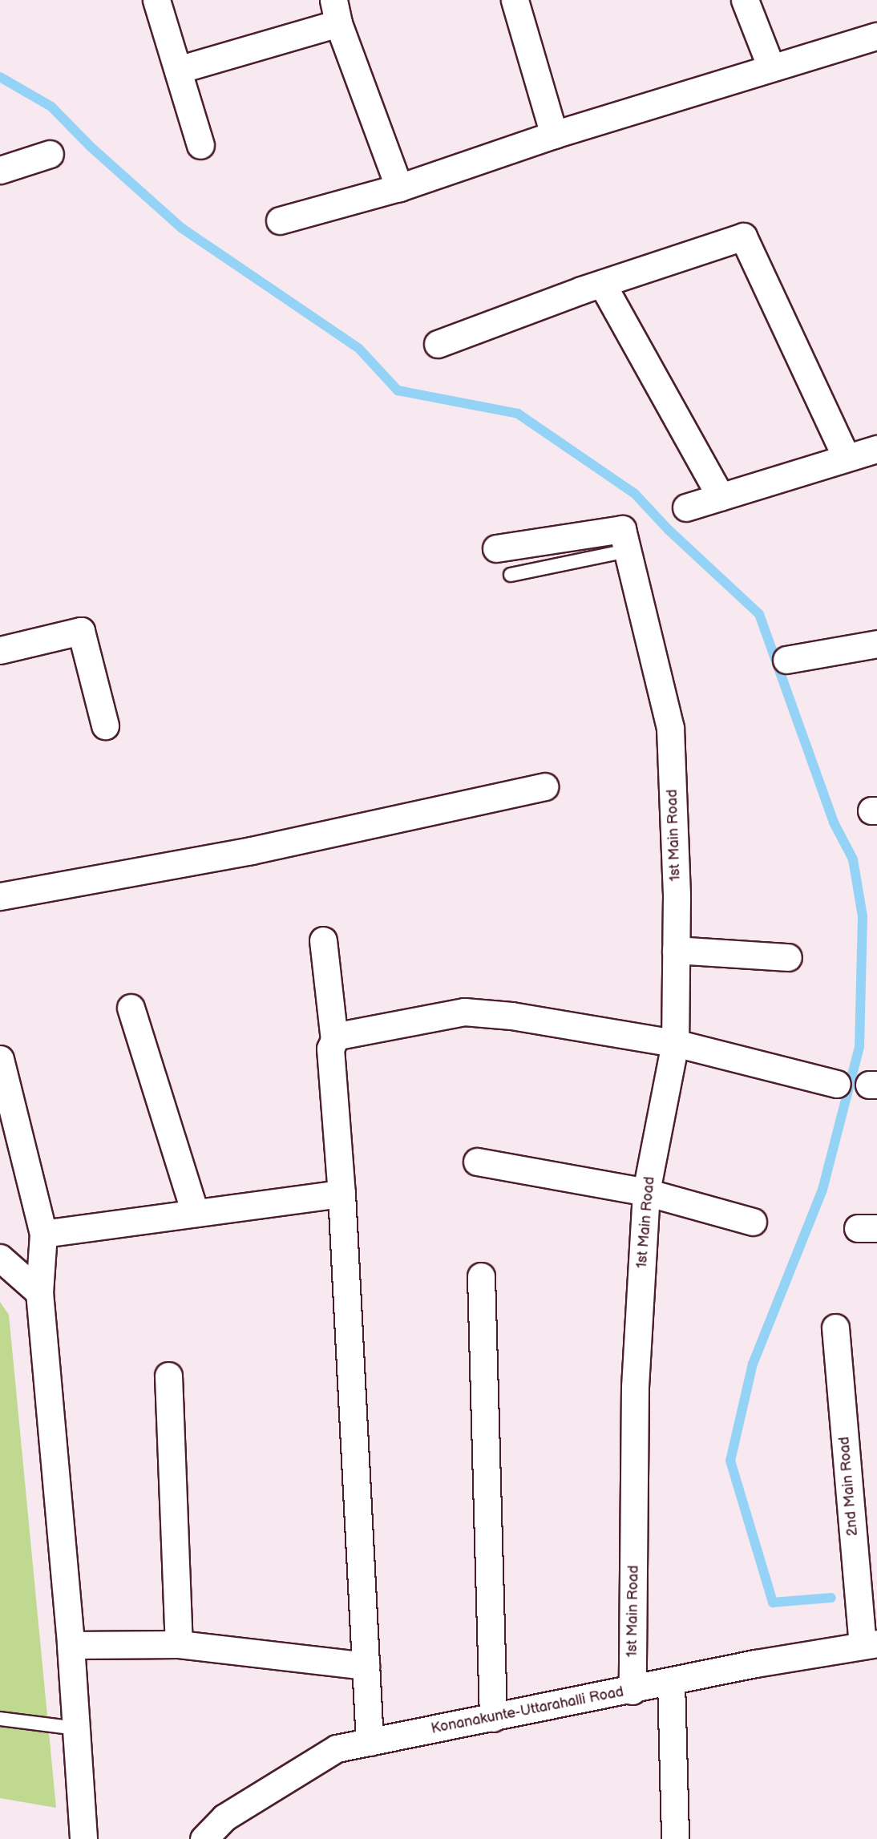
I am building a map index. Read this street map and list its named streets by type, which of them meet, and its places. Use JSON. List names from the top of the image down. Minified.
{"streets":{"street":["1st Main Road","2nd Main Road","Konanakunte-Uttarahalli Road"]},"crossings":[["1st Main Road","Konanakunte-Uttarahalli Road"],["2nd Main Road","Konanakunte-Uttarahalli Road"]]}
